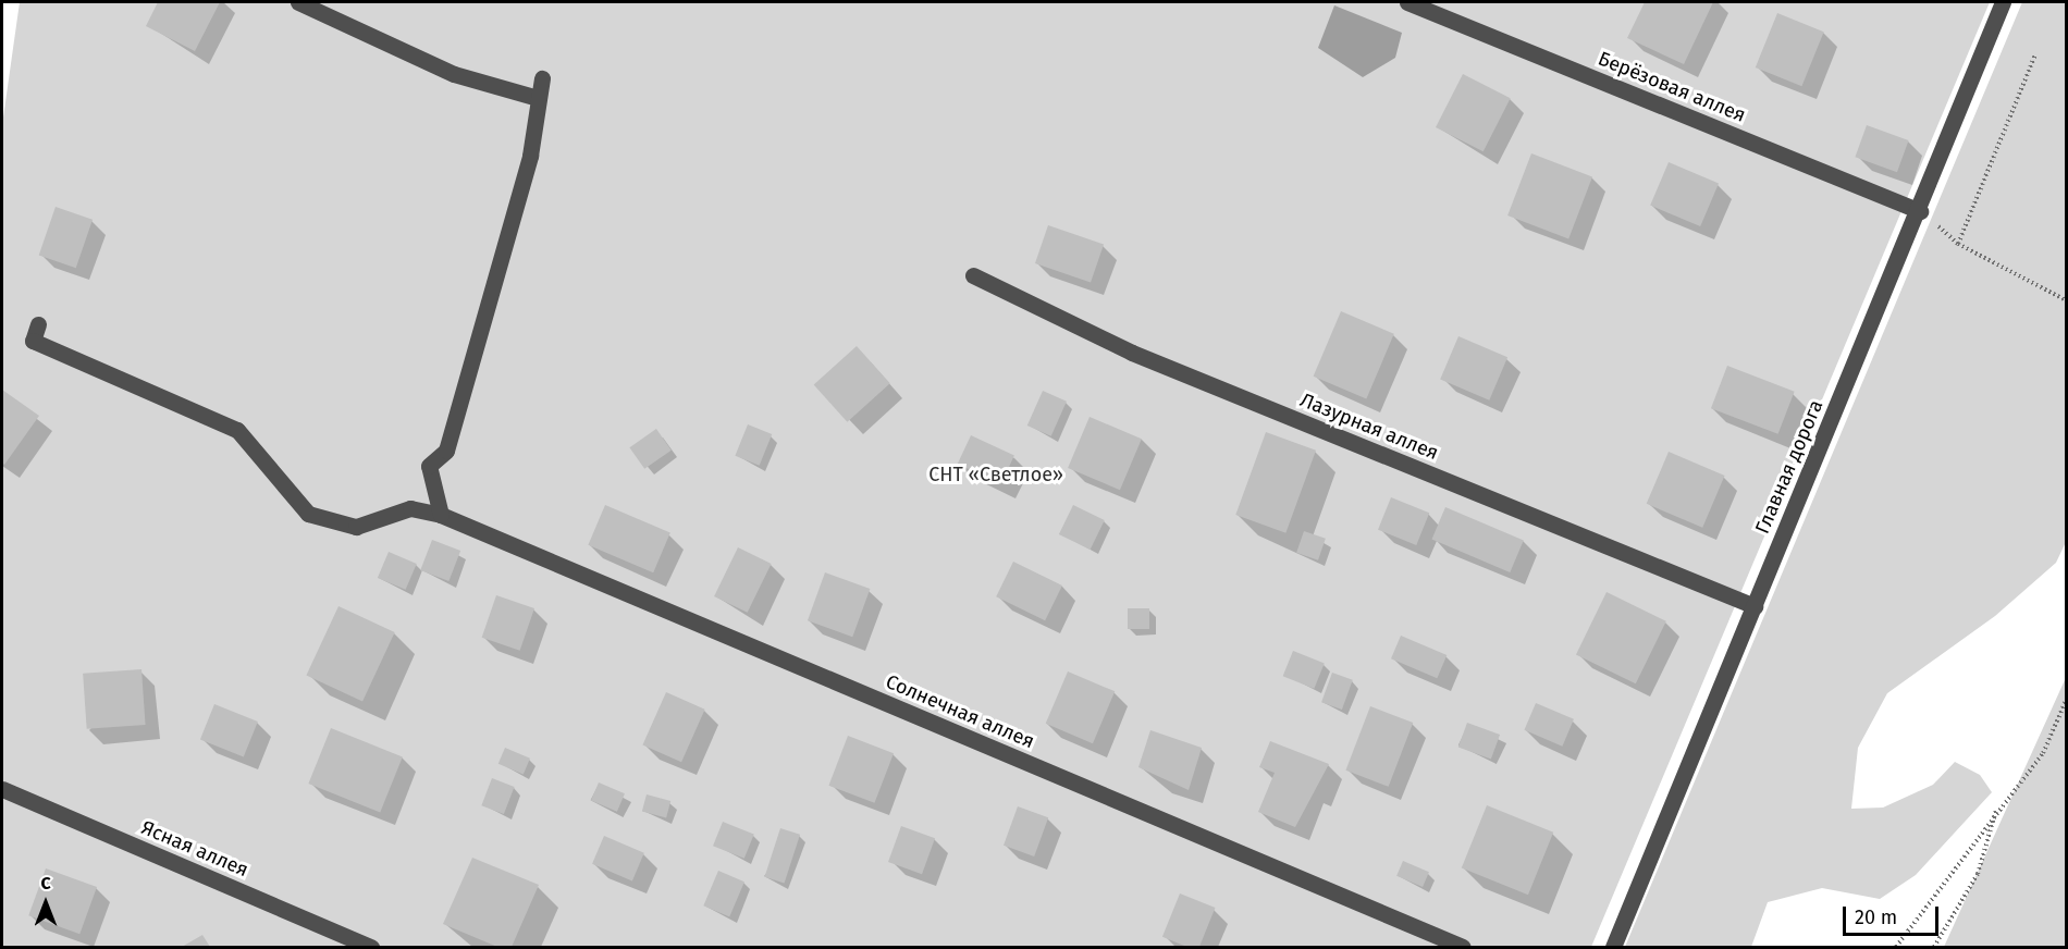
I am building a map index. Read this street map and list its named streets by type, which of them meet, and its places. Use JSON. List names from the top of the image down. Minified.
{"streets":{"street":["Берёзовая аллея","Лазурная аллея","Главная дорога","Солнечная аллея","Ясная аллея"]},"crossings":[["Берёзовая аллея","Главная дорога"],["Лазурная аллея","Главная дорога"]],"parks":["СНТ «Светлое»"],"scale_bar":"20 m","north":"top"}
